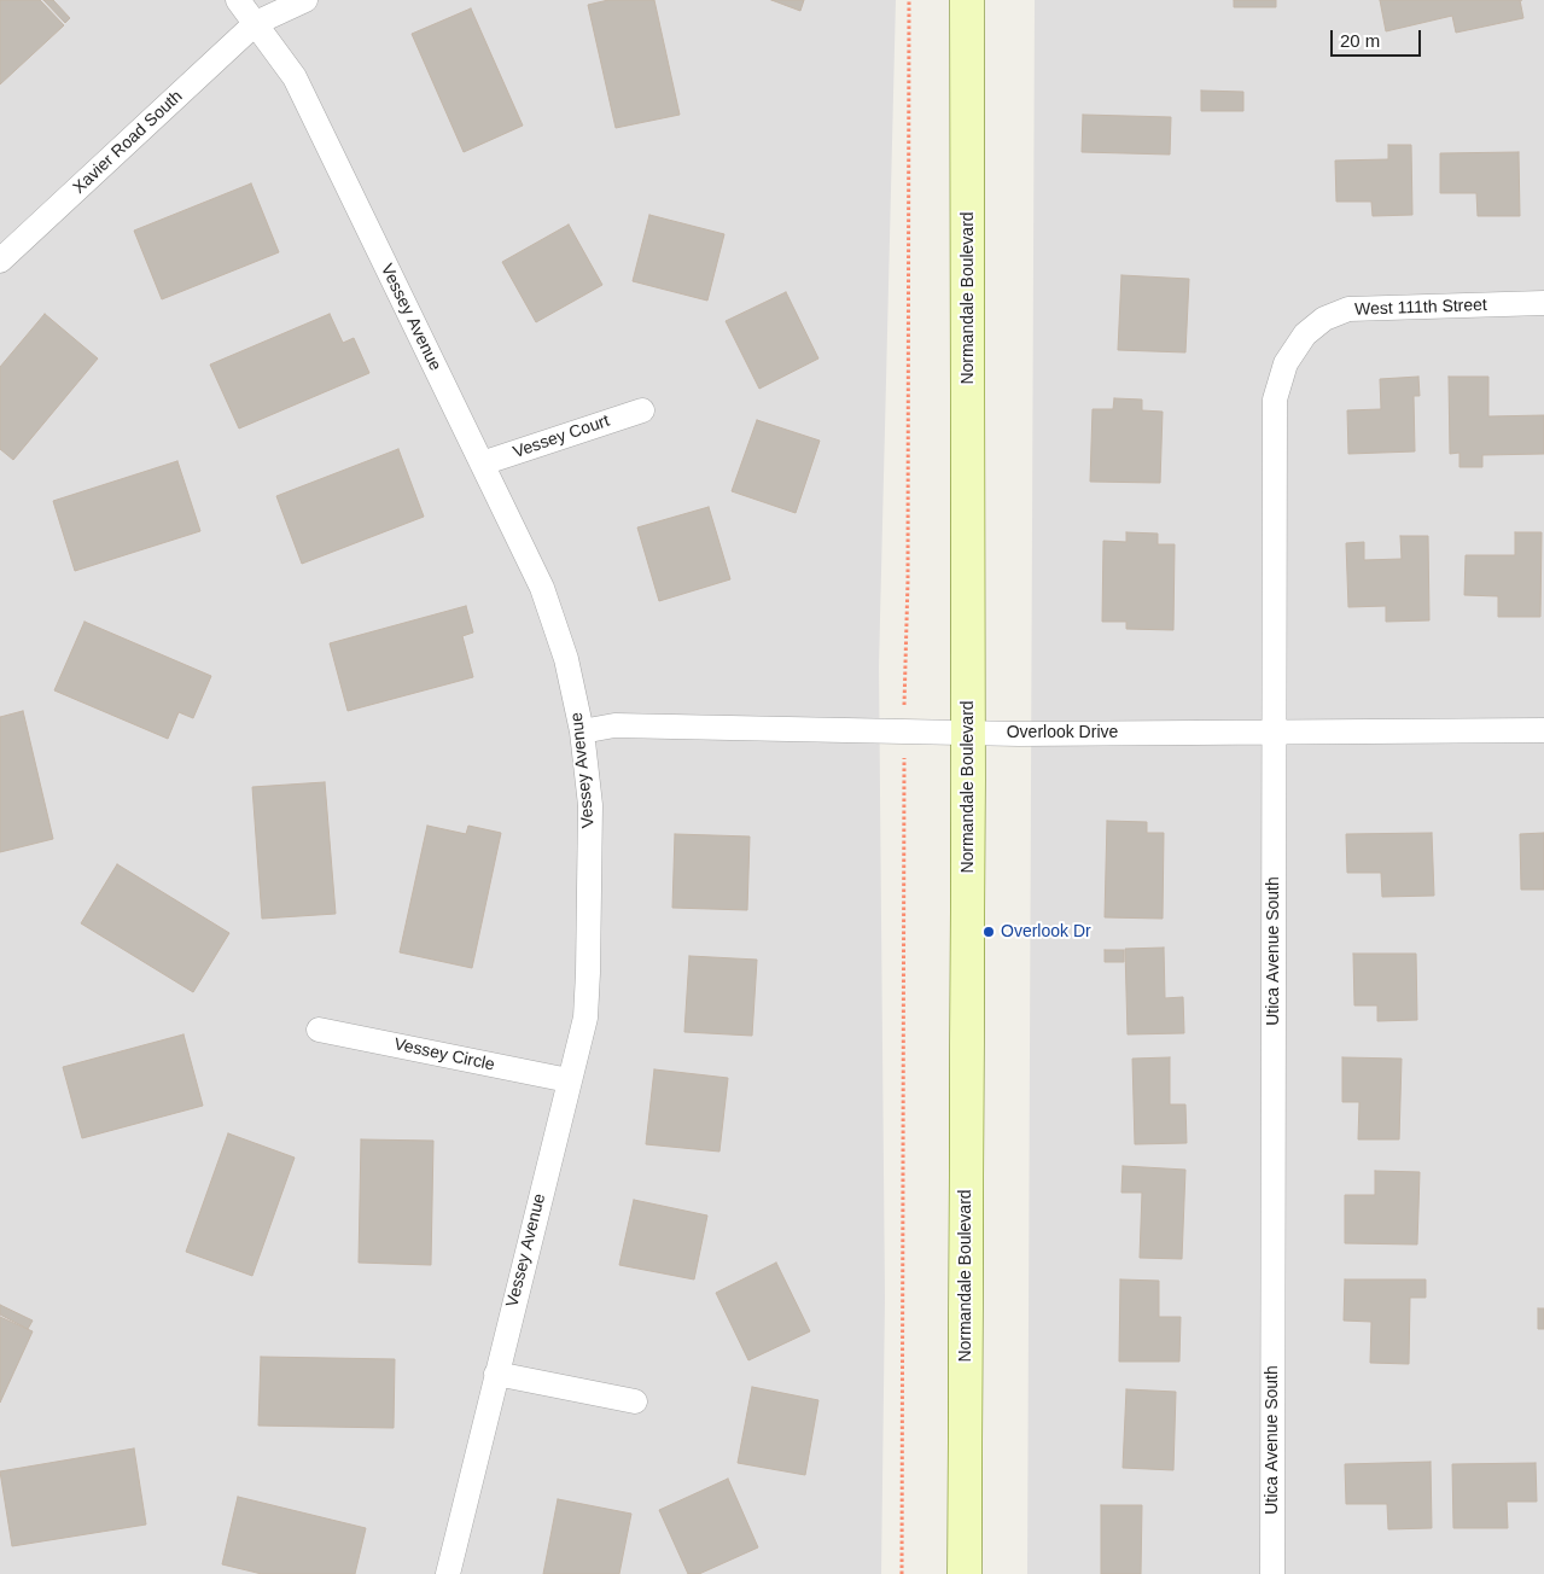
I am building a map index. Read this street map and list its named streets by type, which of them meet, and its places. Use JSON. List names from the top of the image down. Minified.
{"streets":{"street":["Xavier Road South","Normandale Boulevard","West 111th Street","Vessey Avenue","Vessey Court","Overlook Drive","Utica Avenue South","Vessey Circle"]},"crossings":[["Xavier Road South","Vessey Avenue"],["Normandale Boulevard","Overlook Drive"],["West 111th Street","Utica Avenue South"],["Vessey Avenue","Vessey Court"],["Vessey Avenue","Overlook Drive"],["Vessey Avenue","Vessey Circle"],["Overlook Drive","Utica Avenue South"]],"places":["Overlook Dr"],"scale_bar":"20 m"}
